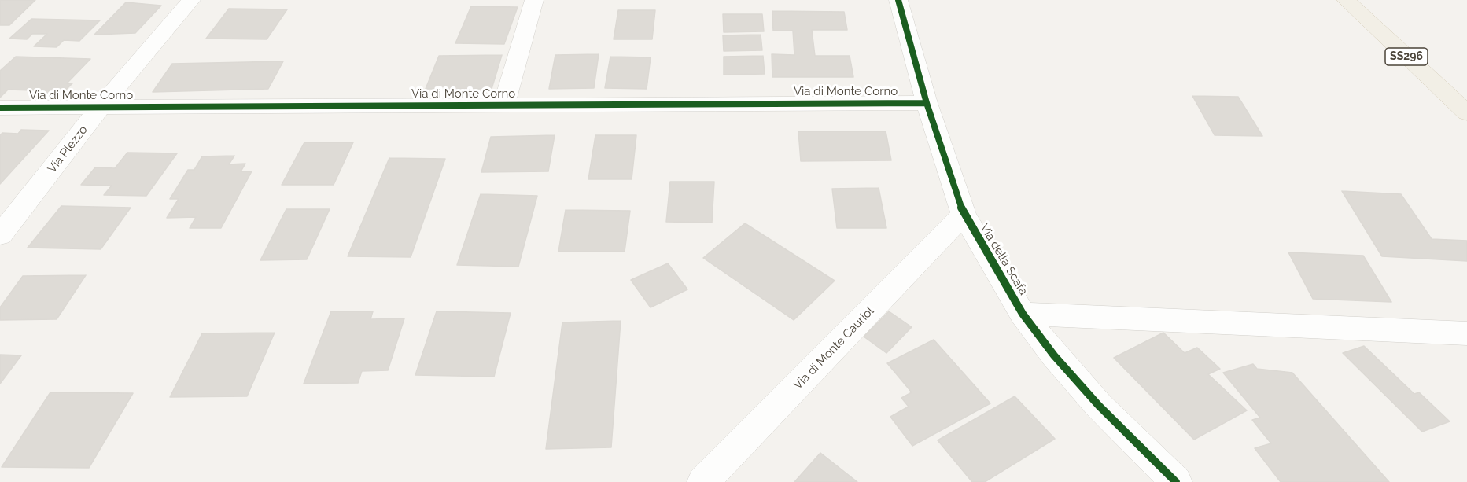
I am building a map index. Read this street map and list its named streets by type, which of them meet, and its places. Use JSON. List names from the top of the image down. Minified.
{"streets":{"main road":["SS296"],"street":["Via di Monte Corno","Via Plezzo","Via della Scafa","Via di Monte Cauriol"]},"crossings":[["Via di Monte Corno","Via Plezzo"],["Via di Monte Corno","Via della Scafa"],["Via della Scafa","Via di Monte Cauriol"]]}
